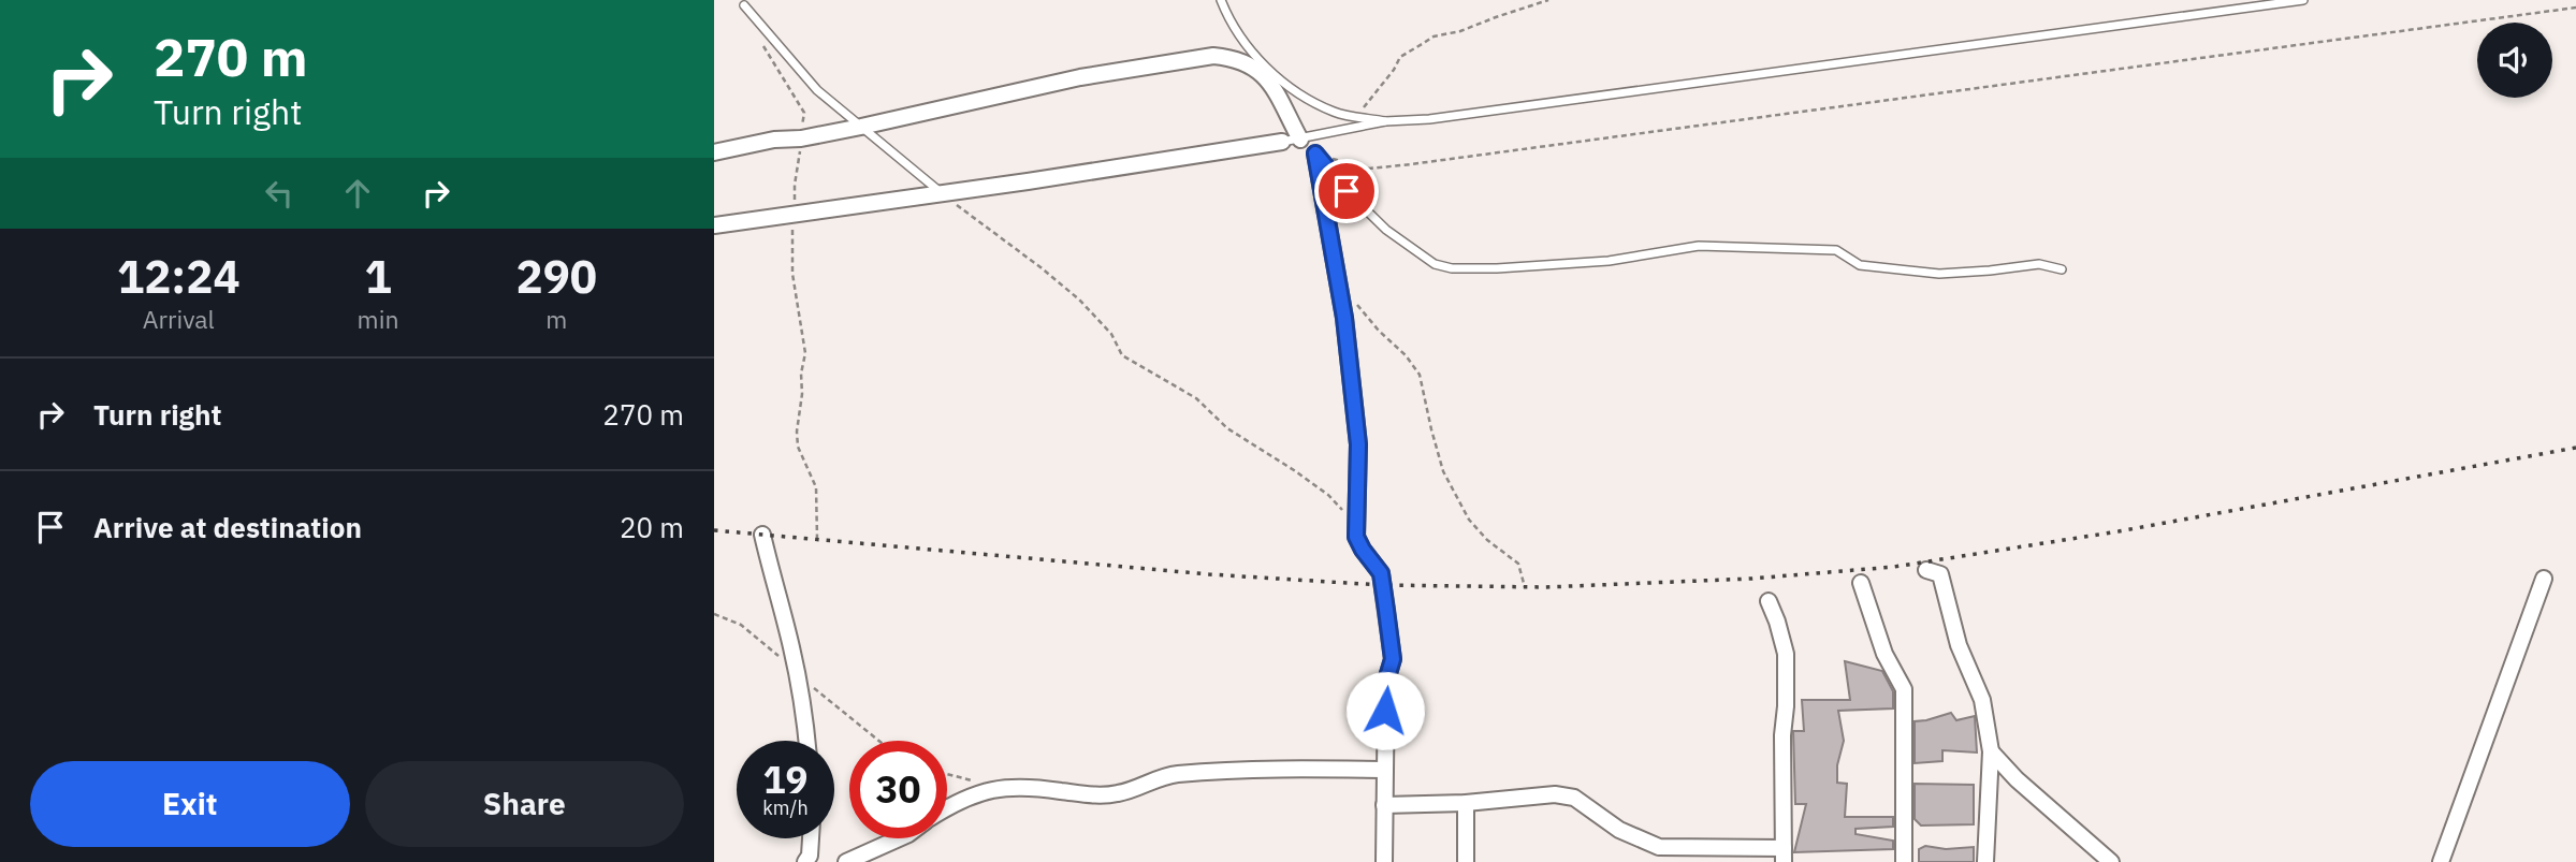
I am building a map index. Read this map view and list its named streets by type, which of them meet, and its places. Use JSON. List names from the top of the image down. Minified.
{"page":{"turn":["270 m","Turn right"],"eta":["12:24","Arrival","1","min","290","m"],"list":[{"name":"Turn right","value":"270 m"},{"name":"Arrive at destination","value":"20 m"}],"speed":"19 km/h","limit":"30","buttons":["Exit","Share"]}}
